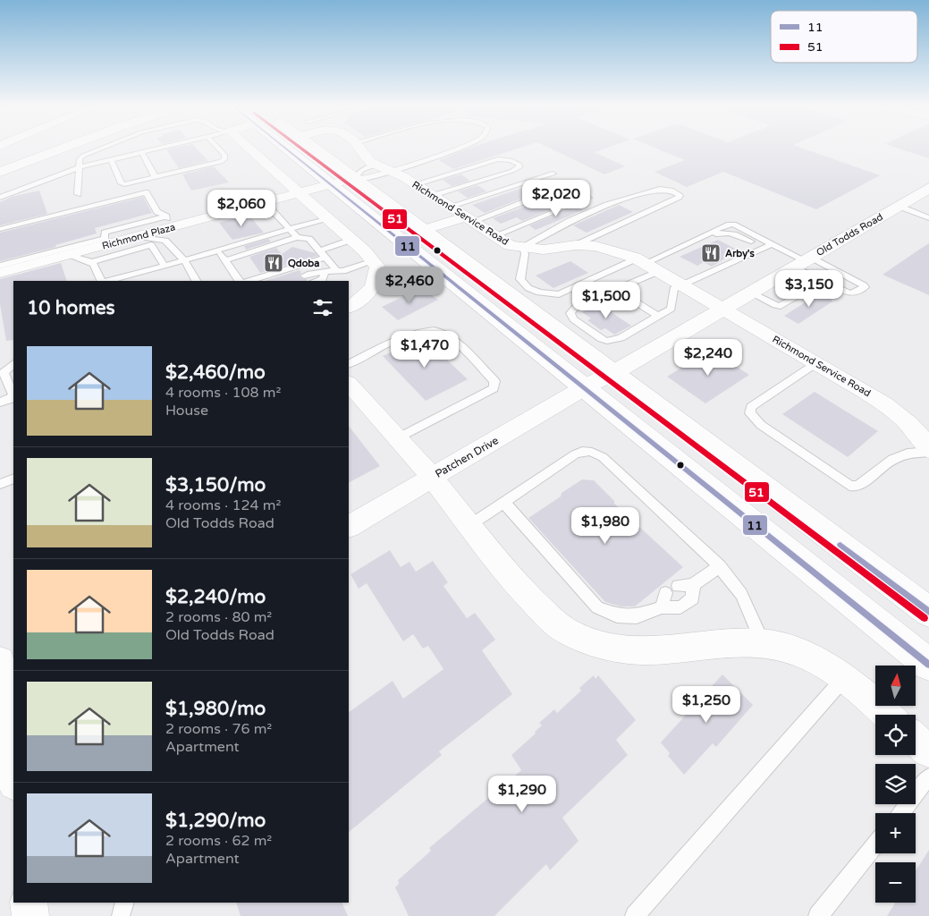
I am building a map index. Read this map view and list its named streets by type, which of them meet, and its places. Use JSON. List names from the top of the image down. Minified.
{"streets":{"main road":["Old Todds Road"],"street":["Richmond Service Road","Richmond Plaza","Patchen Drive"]},"crossings":[["Richmond Service Road","Old Todds Road"],["Old Todds Road","Patchen Drive"]],"places":{"restaurant":["Arby's","Qdoba"]},"lines":["transit line 11","transit line 51"],"legend":["11","51"],"north":"top","page":{"price":["$2,020","$2,060","$2,460","$3,150","$1,500","$1,470","$2,240","$1,980","$1,250","$1,290"],"heading":"10 homes","list":[{"name":"$2,460/mo","note":"4 rooms · 108 m² · House"},{"name":"$3,150/mo","note":"4 rooms · 124 m² · Old Todds Road"},{"name":"$2,240/mo","note":"2 rooms · 80 m² · Old Todds Road"},{"name":"$1,980/mo","note":"2 rooms · 76 m² · Apartment"},{"name":"$1,290/mo","note":"2 rooms · 62 m² · Apartment"}],"map_buttons":["+","−"]}}
